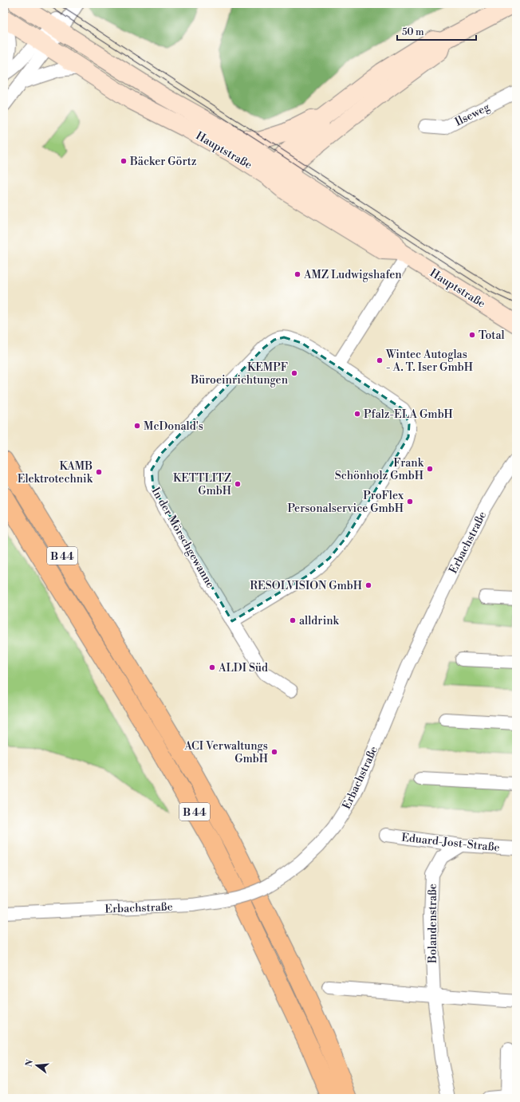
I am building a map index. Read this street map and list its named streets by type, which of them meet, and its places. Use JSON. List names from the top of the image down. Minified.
{"streets":{"highway":["B 44"],"main road":["Hauptstraße"],"street":["Ilseweg","In der Mörschgewanne","Erbachstraße","Eduard-Jost-Straße","Bolandenstraße"]},"crossings":[["Eduard-Jost-Straße","Bolandenstraße"]],"places":["Bäcker Görtz","AMZ Ludwigshafen","Total","Wintec Autoglas - A. T. Iser GmbH","KEMPF Büroeinrichtungen","Pfalz-ELA GmbH","McDonald's","Frank Schönholz GmbH","KAMB Elektrotechnik","KETTLITZ GmbH","ProFlex Personalservice GmbH","RESOLVISION GmbH","alldrink","ALDI Süd","ACI Verwaltungs GmbH"],"scale_bar":"50 m","north":"left"}
